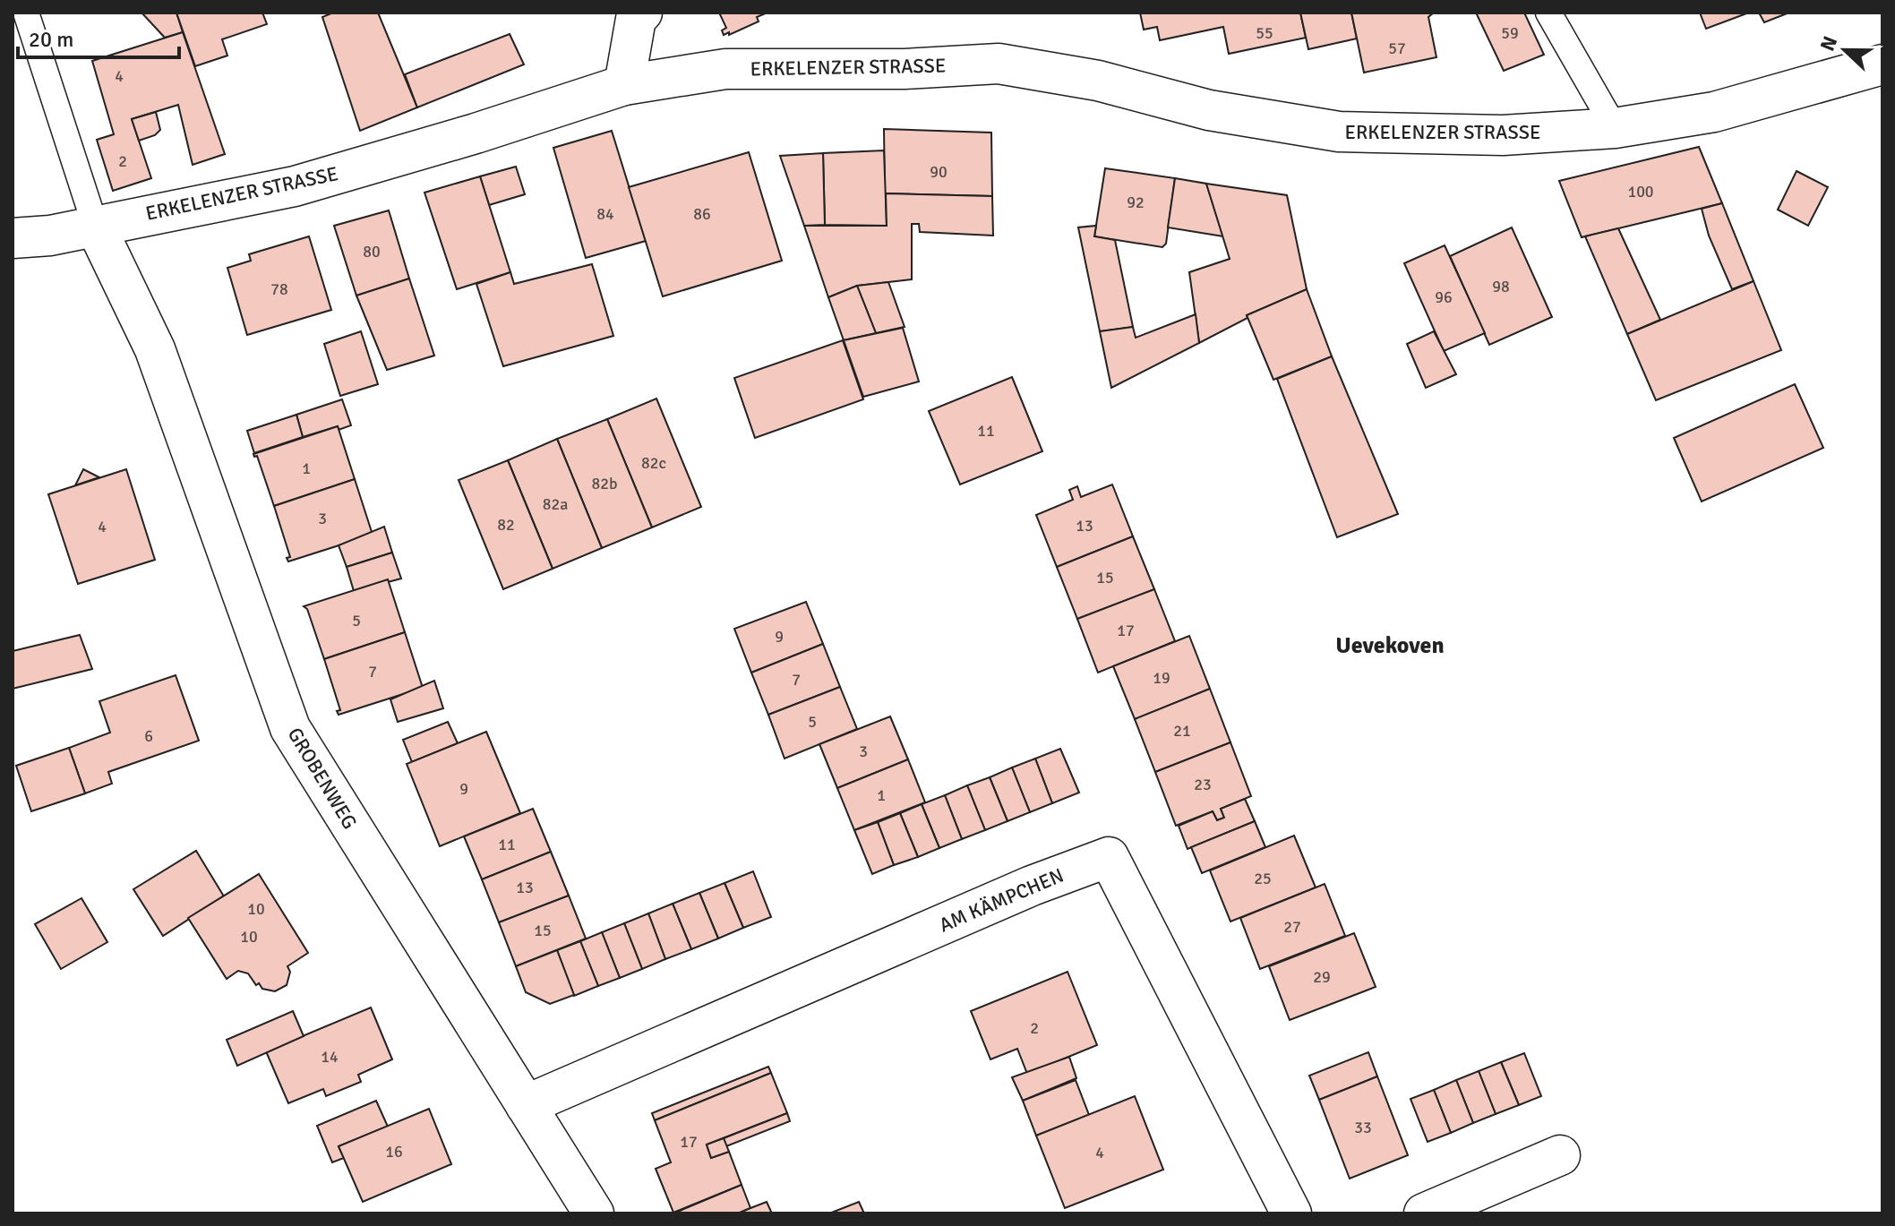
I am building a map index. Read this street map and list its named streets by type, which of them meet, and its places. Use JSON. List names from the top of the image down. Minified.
{"streets":{"street":["ERKELENZER STRASSE","GROBENWEG","AM KÄMPCHEN"]},"crossings":[["ERKELENZER STRASSE","GROBENWEG"],["GROBENWEG","AM KÄMPCHEN"]],"districts":["Uevekoven"],"house_numbers":["55","59","57","4","2","90","100","92","84","86","80","98","78","96","11","82c","1","82b","82a","3","82","13","4","15","5","17","9","7","19","7","5","21","6","3","23","9","1","11","25","13","10","27","15","10","29","2","14","33","17","16","4"],"scale_bar":"20 m","north":"left"}
